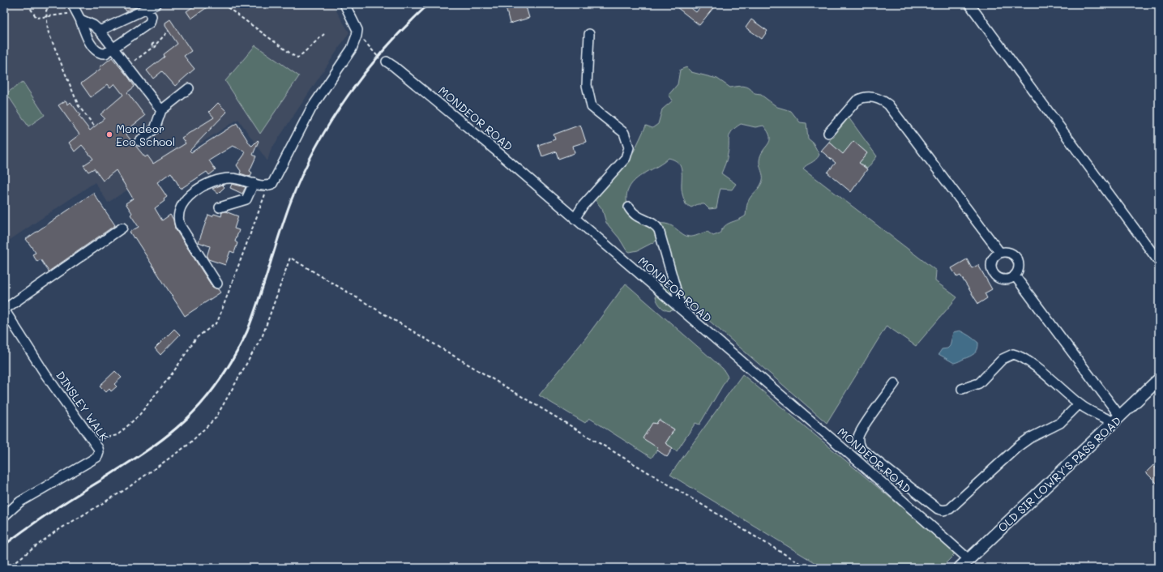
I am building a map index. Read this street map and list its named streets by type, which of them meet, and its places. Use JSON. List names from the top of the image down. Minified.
{"streets":{"main road":["OLD SIR LOWRY'S PASS ROAD"],"street":["MONDEOR ROAD","DINSLEY WALK"]},"crossings":[["MONDEOR ROAD","OLD SIR LOWRY'S PASS ROAD"]],"places":["Mondeor Eco School"]}
